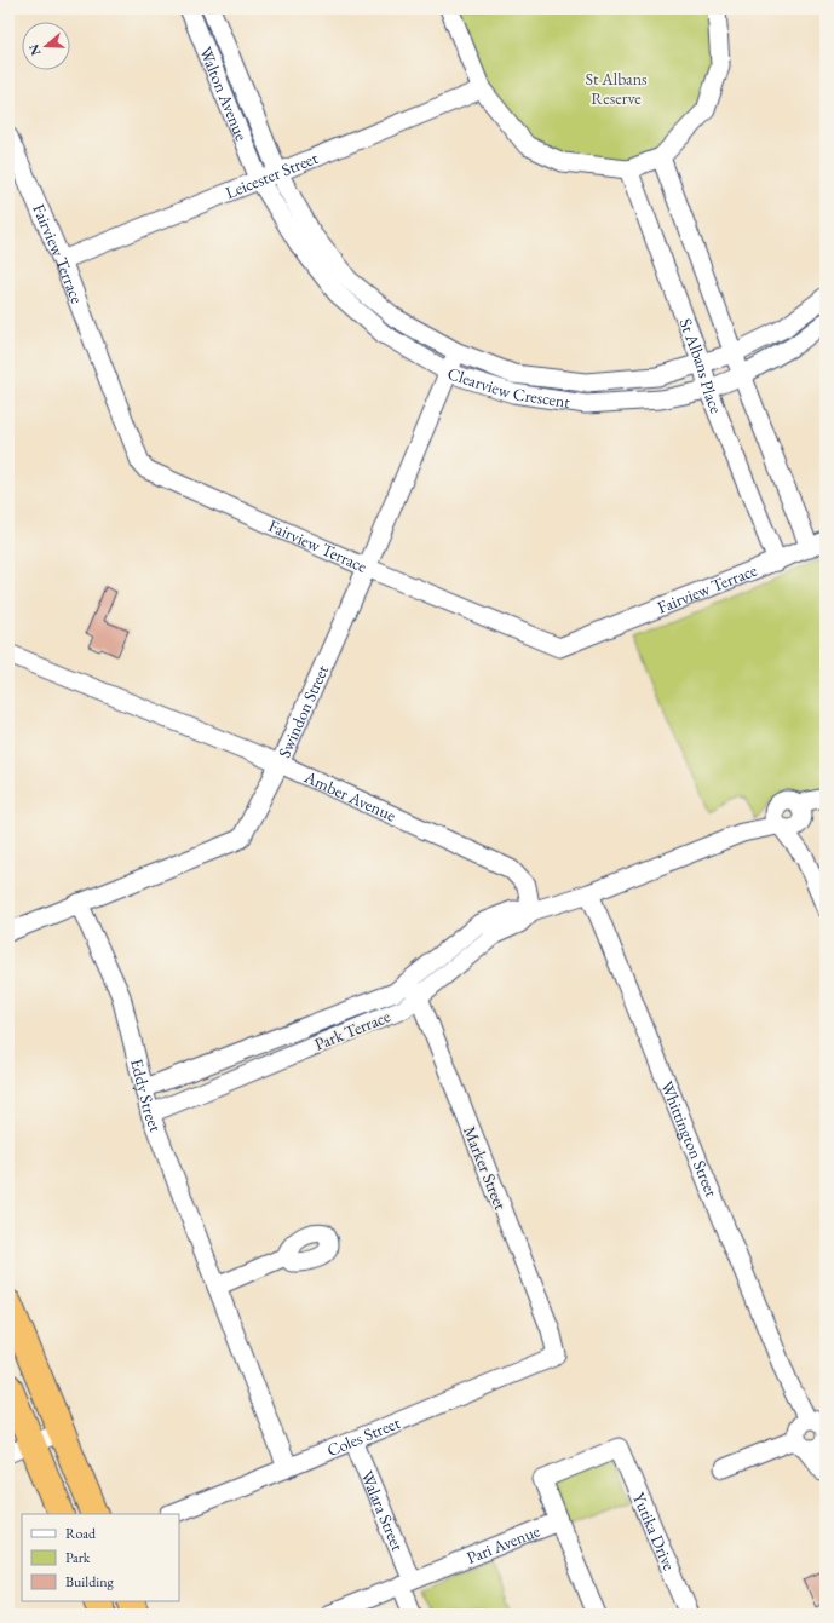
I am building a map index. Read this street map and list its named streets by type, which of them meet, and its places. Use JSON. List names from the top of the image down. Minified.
{"streets":{"street":["Walton Avenue","Leicester Street","Fairview Terrace","St Albans Place","Clearview Crescent","Swindon Street","Amber Avenue","Park Terrace","Eddy Street","Whittington Street","Marker Street","Coles Street","Walara Street","Yutika Drive","Pari Avenue"]},"crossings":[["Walton Avenue","Leicester Street"],["Walton Avenue","Clearview Crescent"],["Leicester Street","Fairview Terrace"],["Leicester Street","Clearview Crescent"],["Fairview Terrace","St Albans Place"],["Fairview Terrace","Swindon Street"],["St Albans Place","Clearview Crescent"],["Clearview Crescent","Swindon Street"],["Swindon Street","Amber Avenue"],["Swindon Street","Eddy Street"],["Amber Avenue","Park Terrace"],["Park Terrace","Eddy Street"],["Park Terrace","Whittington Street"],["Park Terrace","Marker Street"],["Eddy Street","Coles Street"],["Marker Street","Coles Street"],["Coles Street","Walara Street"],["Walara Street","Pari Avenue"],["Yutika Drive","Pari Avenue"]],"parks":["St Albans Reserve"],"legend":["Road","Park","Building"],"north":"left"}
